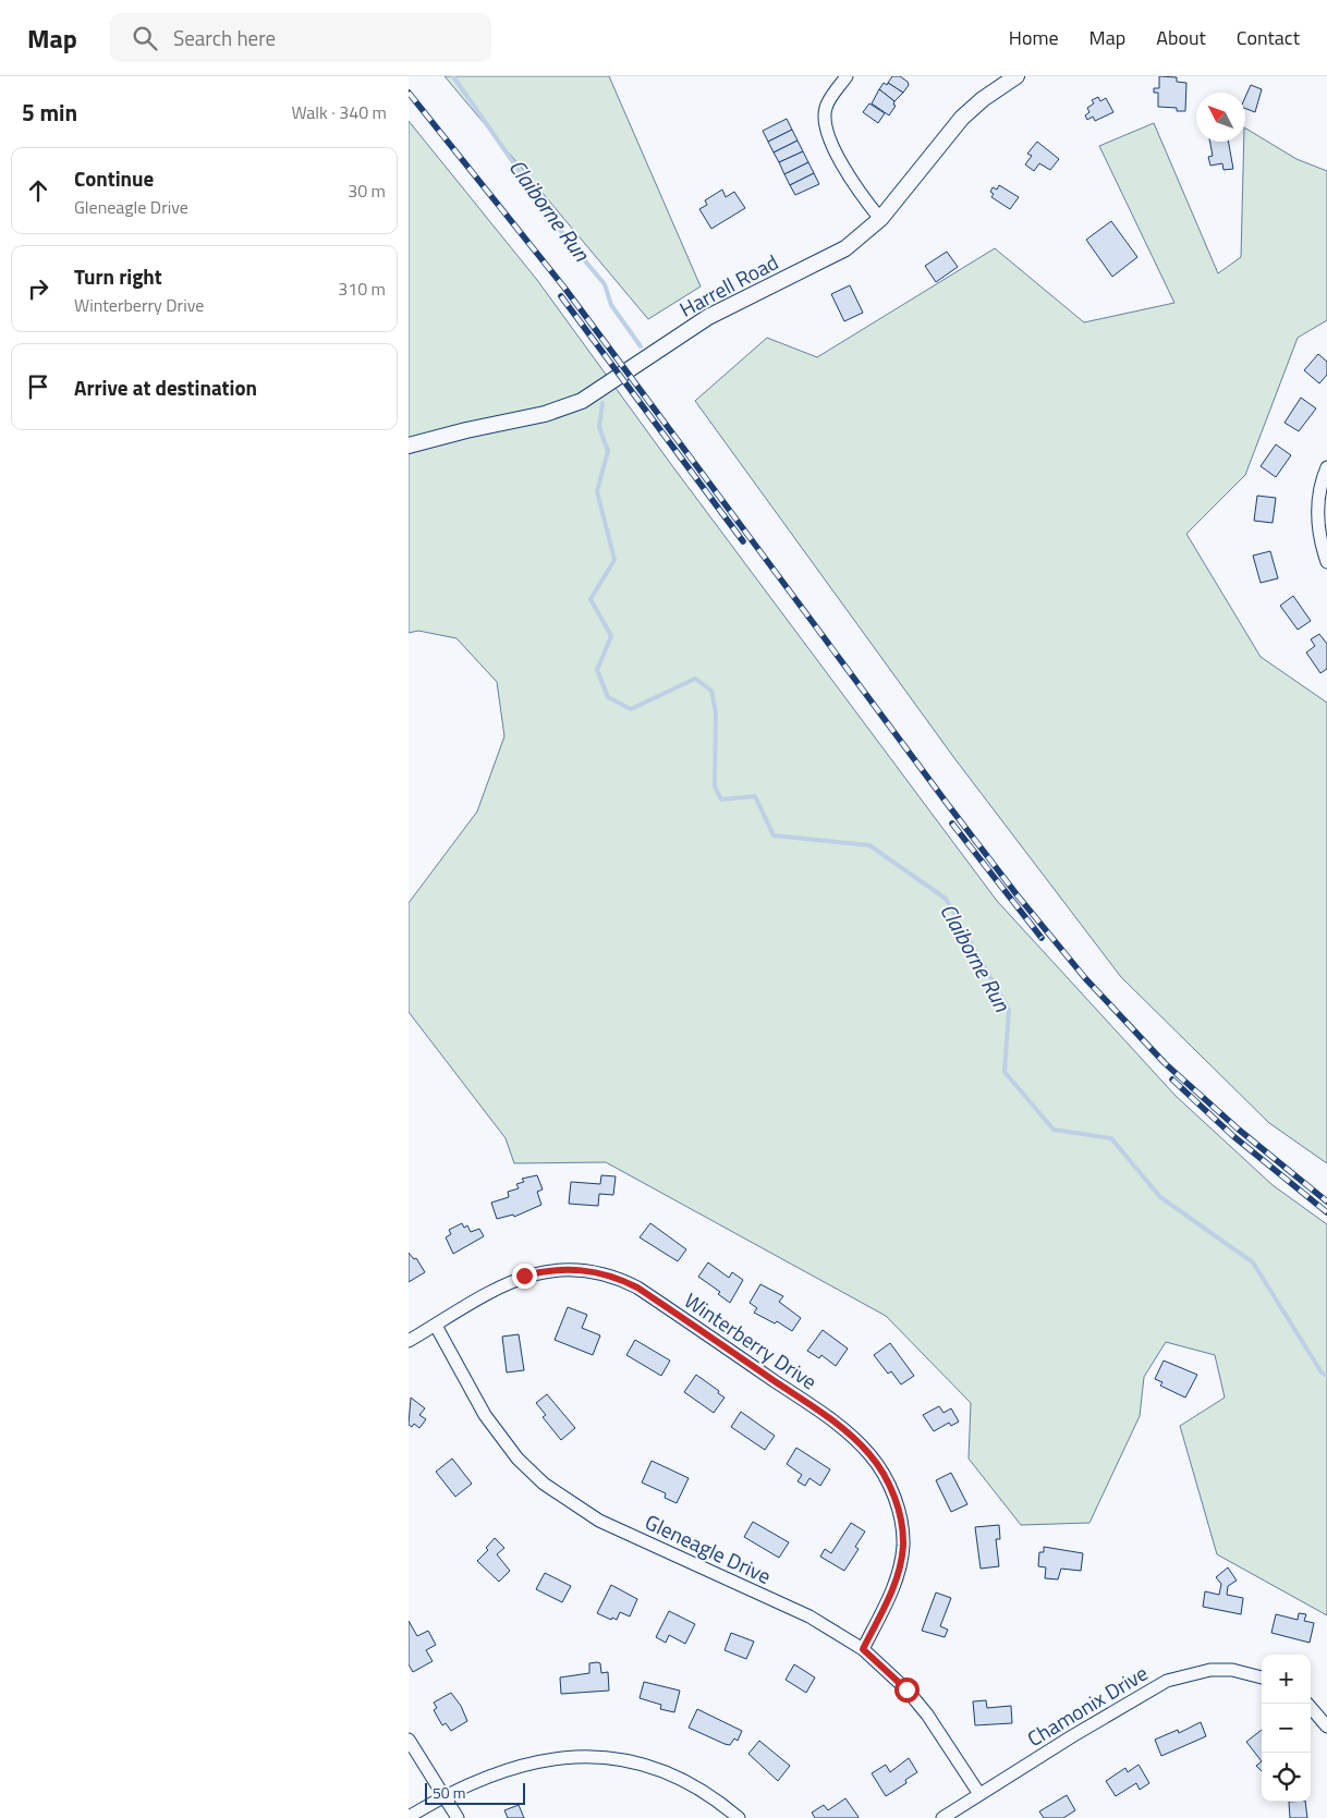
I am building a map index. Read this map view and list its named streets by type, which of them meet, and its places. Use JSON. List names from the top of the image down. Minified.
{"streets":{"street":["Harrell Road","Winterberry Drive","Gleneagle Drive","Chamonix Drive"]},"crossings":[["Winterberry Drive","Gleneagle Drive"],["Gleneagle Drive","Chamonix Drive"]],"water":["Claiborne Run"],"scale_bar":"50 m","north":"top left","page":{"header":"Map","search":"Search here","nav":["Home","Map","About","Contact"],"heading":["5 min","Walk · 340 m"],"list":[["Continue","Gleneagle Drive","30 m"],["Turn right","Winterberry Drive","310 m"],"Arrive at destination"],"map_buttons":["+","−"],"scale":"50 m"}}
